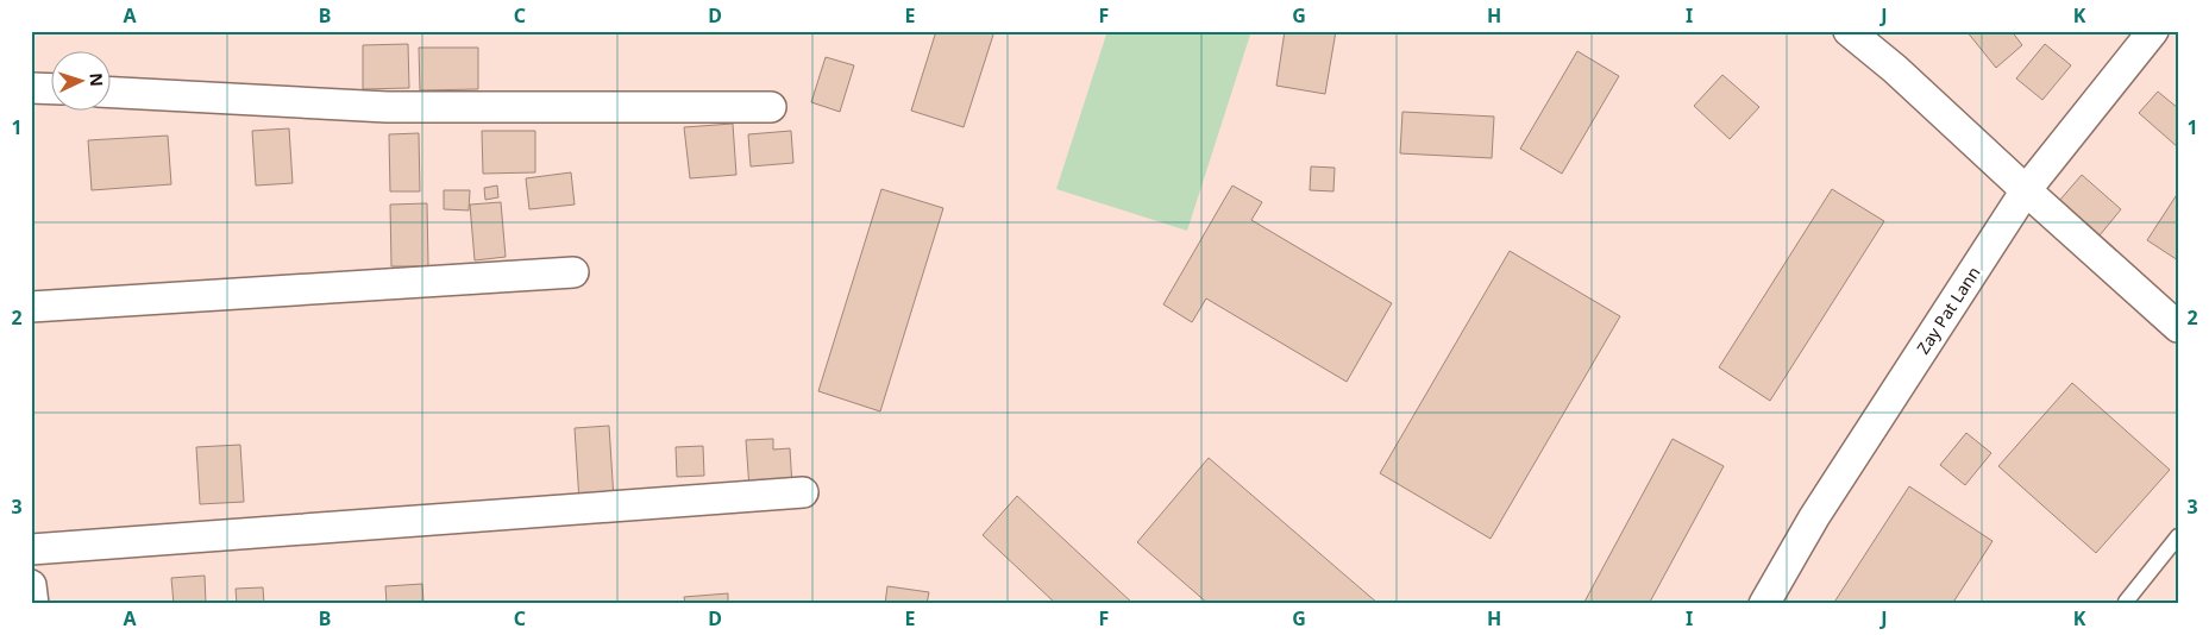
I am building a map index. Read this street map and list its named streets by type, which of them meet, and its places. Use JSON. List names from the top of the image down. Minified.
{"streets":{"street":["Zay Pat Lann"]},"north":"right","grid":{"columns":["A","B","C","D","E","F","G","H","I","J","K"],"rows":["1","2","3"]}}
